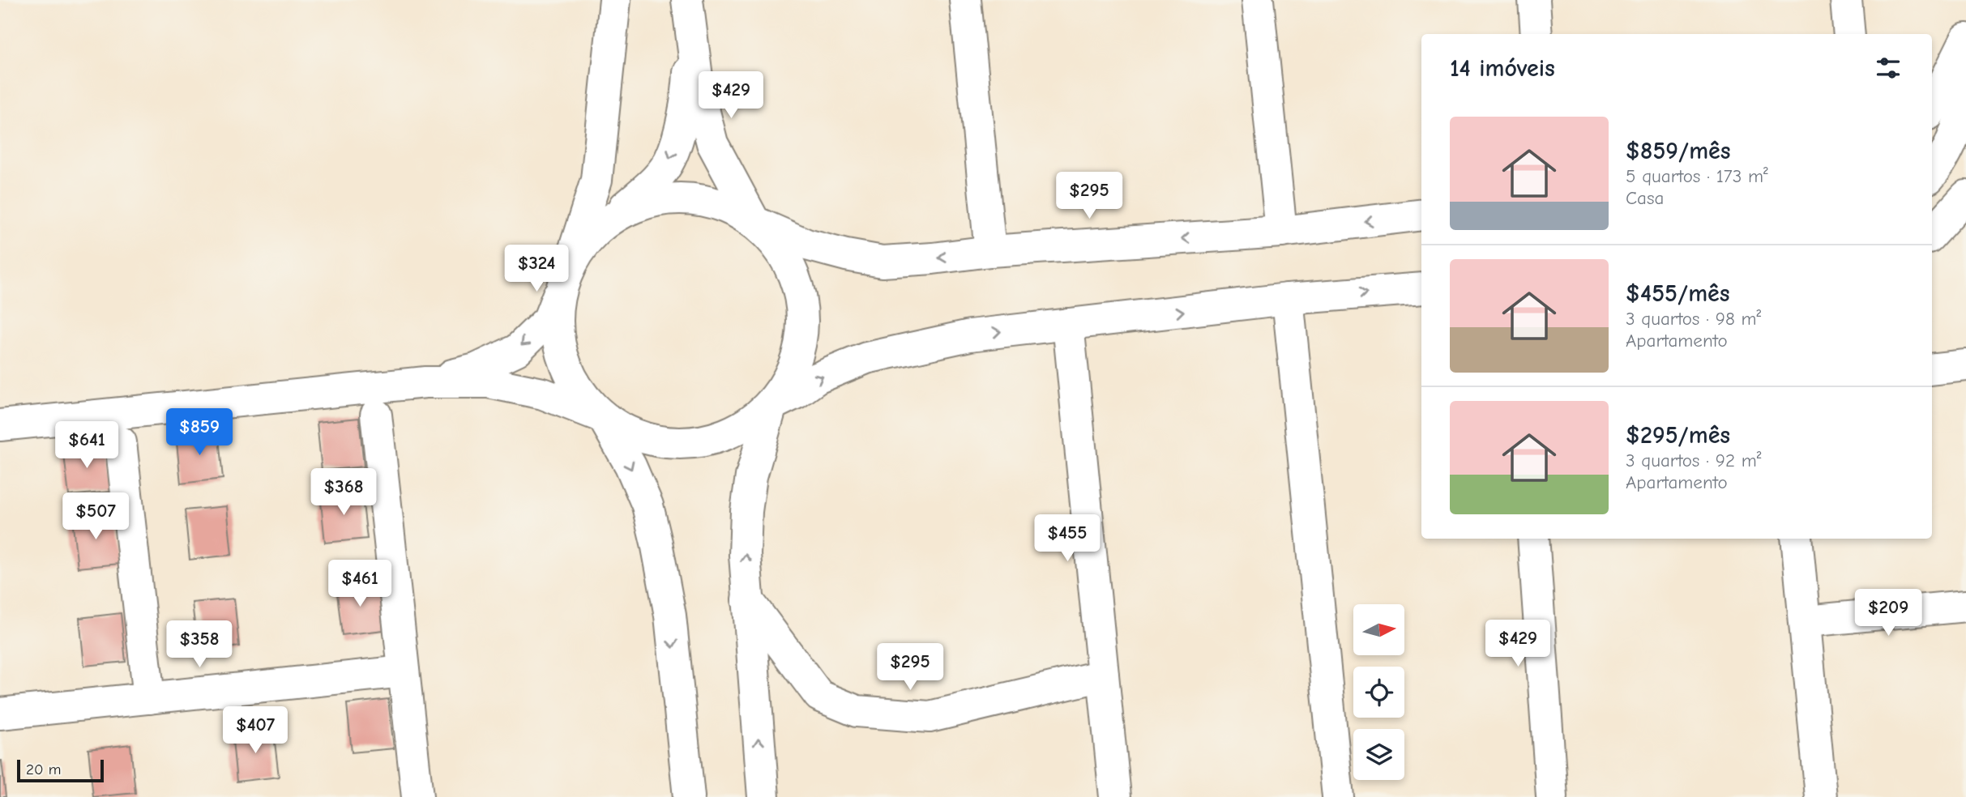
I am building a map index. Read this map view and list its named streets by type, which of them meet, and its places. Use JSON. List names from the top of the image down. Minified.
{"scale_bar":"20 m","north":"right","page":{"heading":"14 imóveis","price":["$429","$295","$324","$859","$641","$368","$507","$455","$461","$209","$429","$358","$295","$407"],"list":[{"name":"$859/mês","note":"5 quartos · 173 m² · Casa"},{"name":"$455/mês","note":"3 quartos · 98 m² · Apartamento"},{"name":"$295/mês","note":"3 quartos · 92 m² · Apartamento"}],"scale":"20 m"}}
